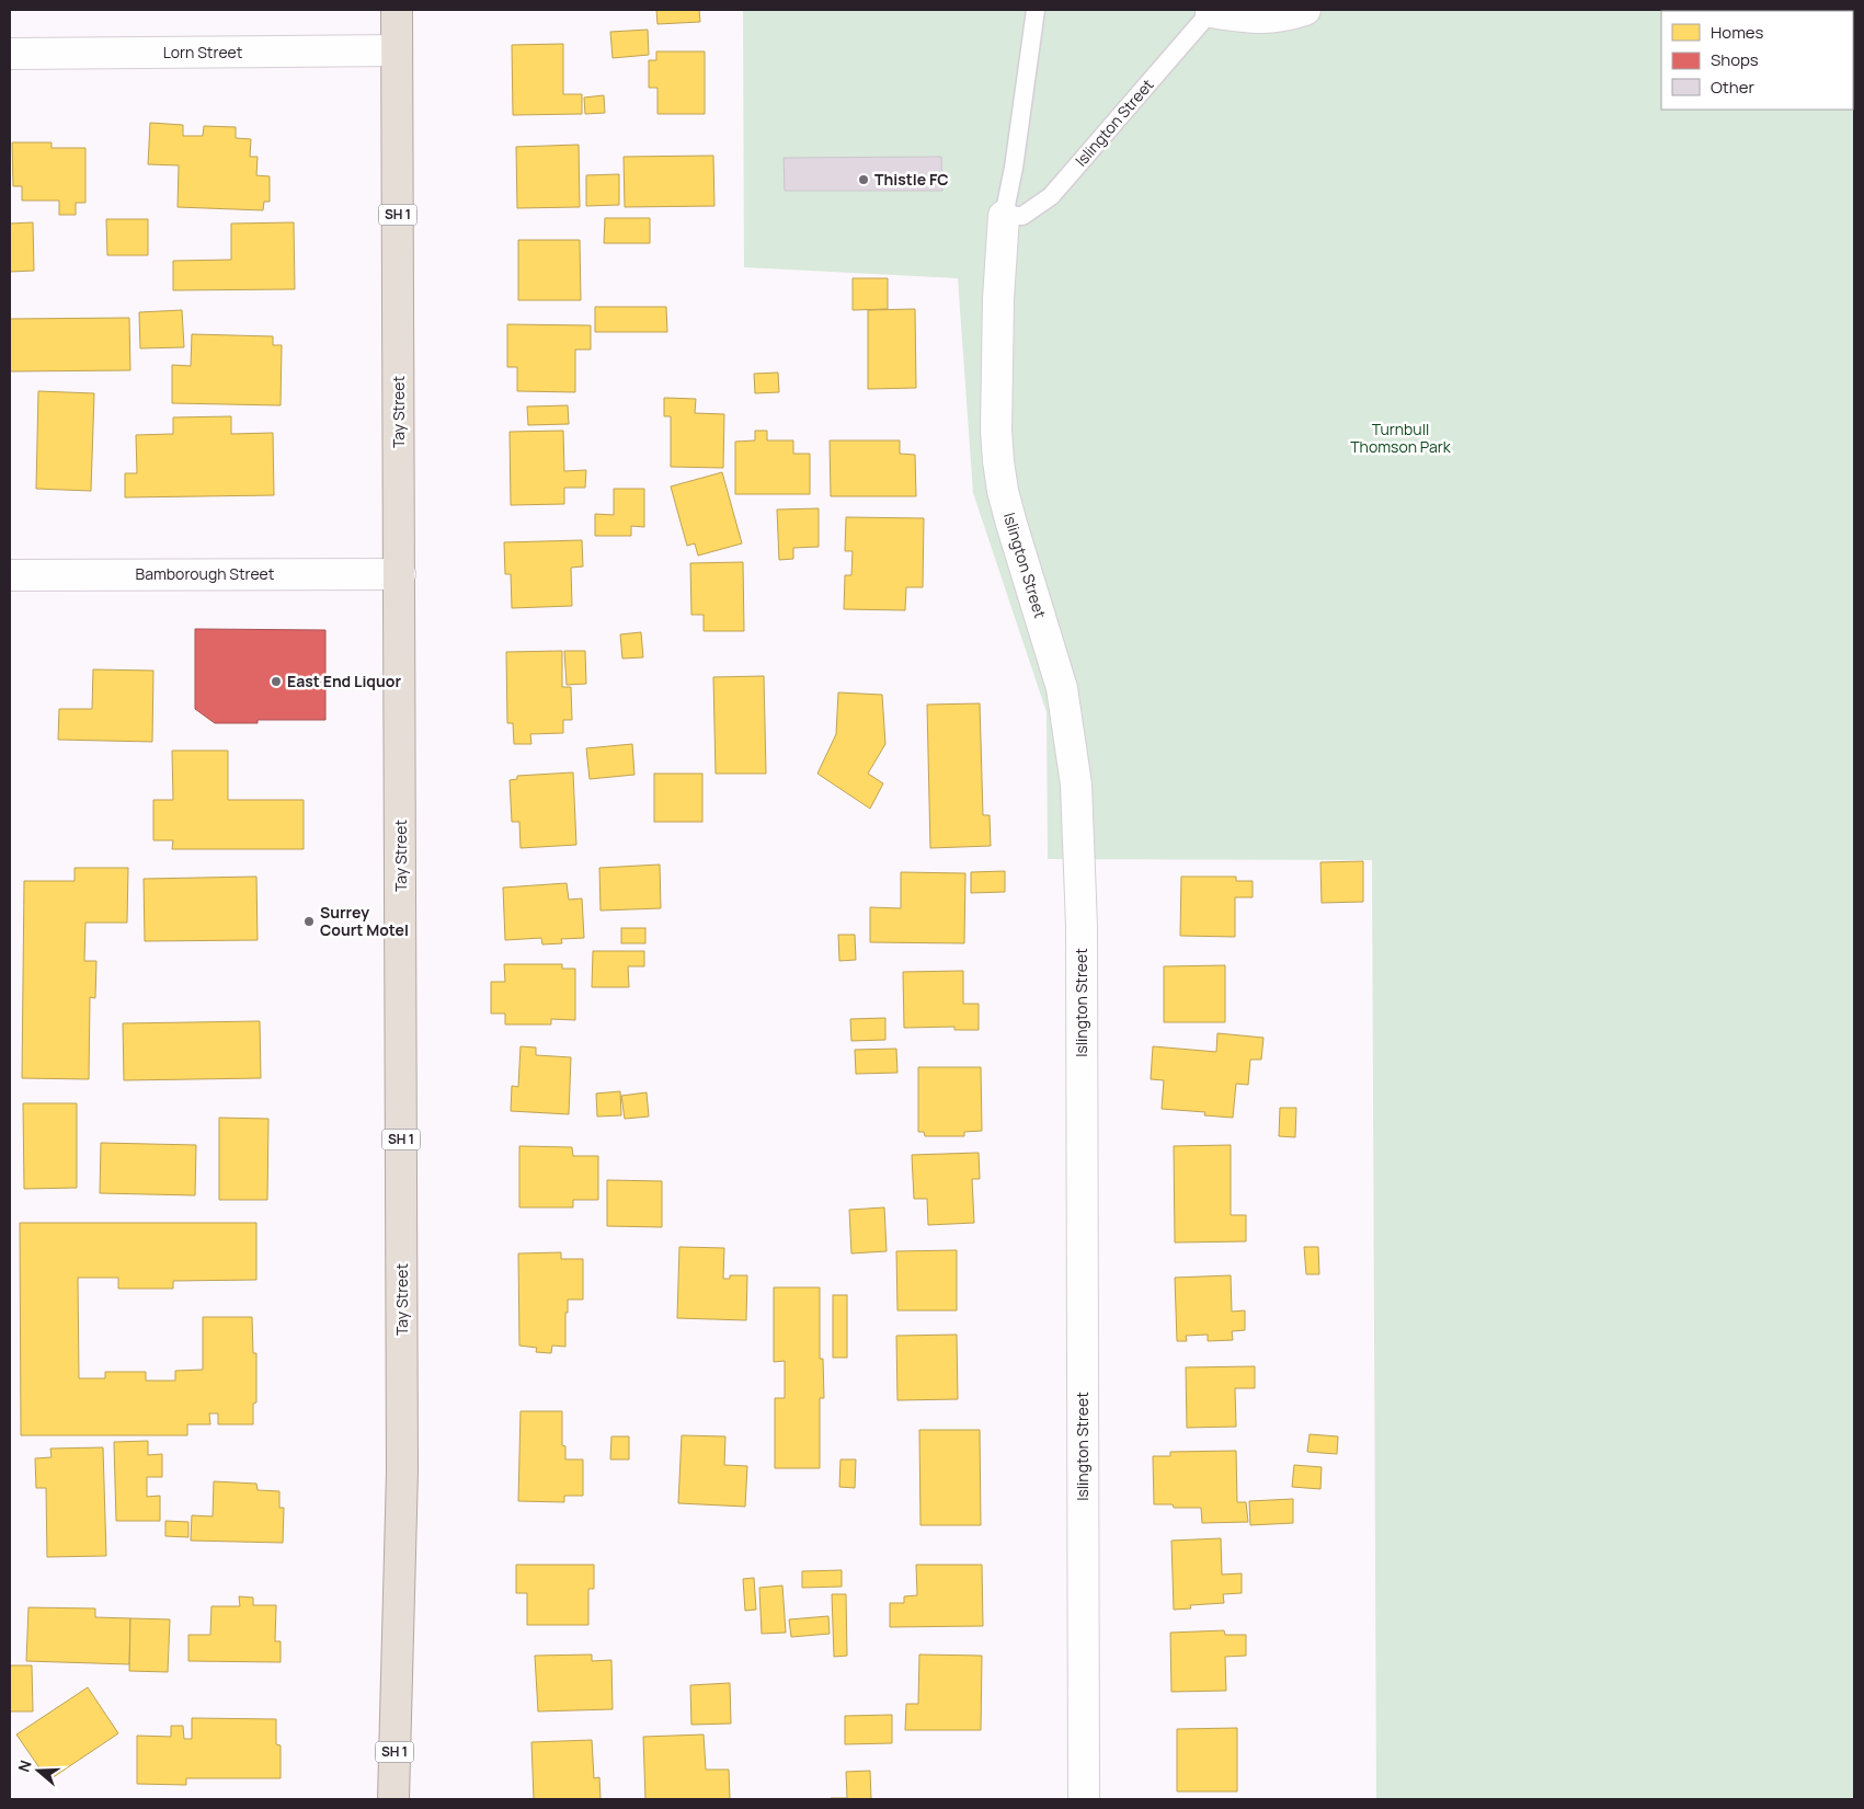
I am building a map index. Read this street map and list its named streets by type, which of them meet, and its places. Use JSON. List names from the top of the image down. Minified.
{"streets":{"highway":["SH 1","Tay Street"],"street":["Lorn Street","Islington Street","Bamborough Street"]},"crossings":[["Lorn Street","Tay Street"],["Tay Street","Bamborough Street"]],"parks":["Turnbull Thomson Park"],"places":["Thistle FC","East End Liquor","Surrey Court Motel"],"legend":["Homes","Shops","Other"],"north":"left"}
